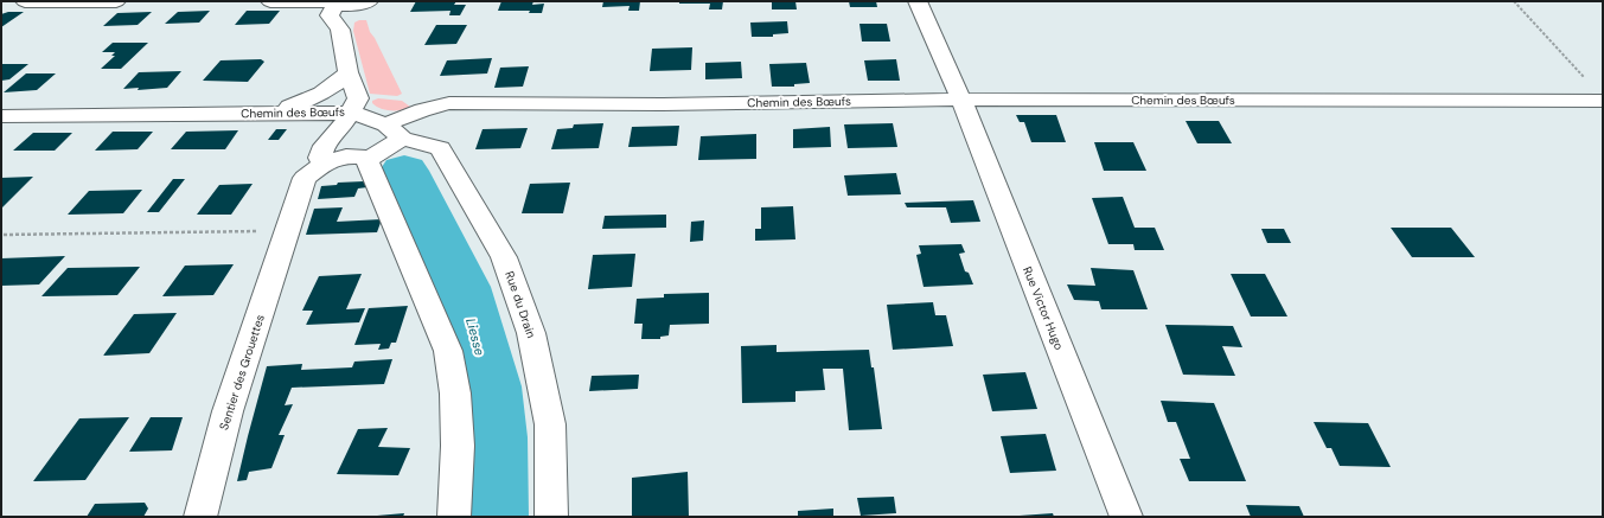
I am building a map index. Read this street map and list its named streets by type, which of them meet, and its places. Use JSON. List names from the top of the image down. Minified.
{"streets":{"street":["Chemin des Bœufs","Rue du Drain","Rue Victor Hugo","Sentier des Grouettes"]},"crossings":[["Chemin des Bœufs","Rue du Drain"],["Chemin des Bœufs","Rue Victor Hugo"]],"water":["Liesse"]}
